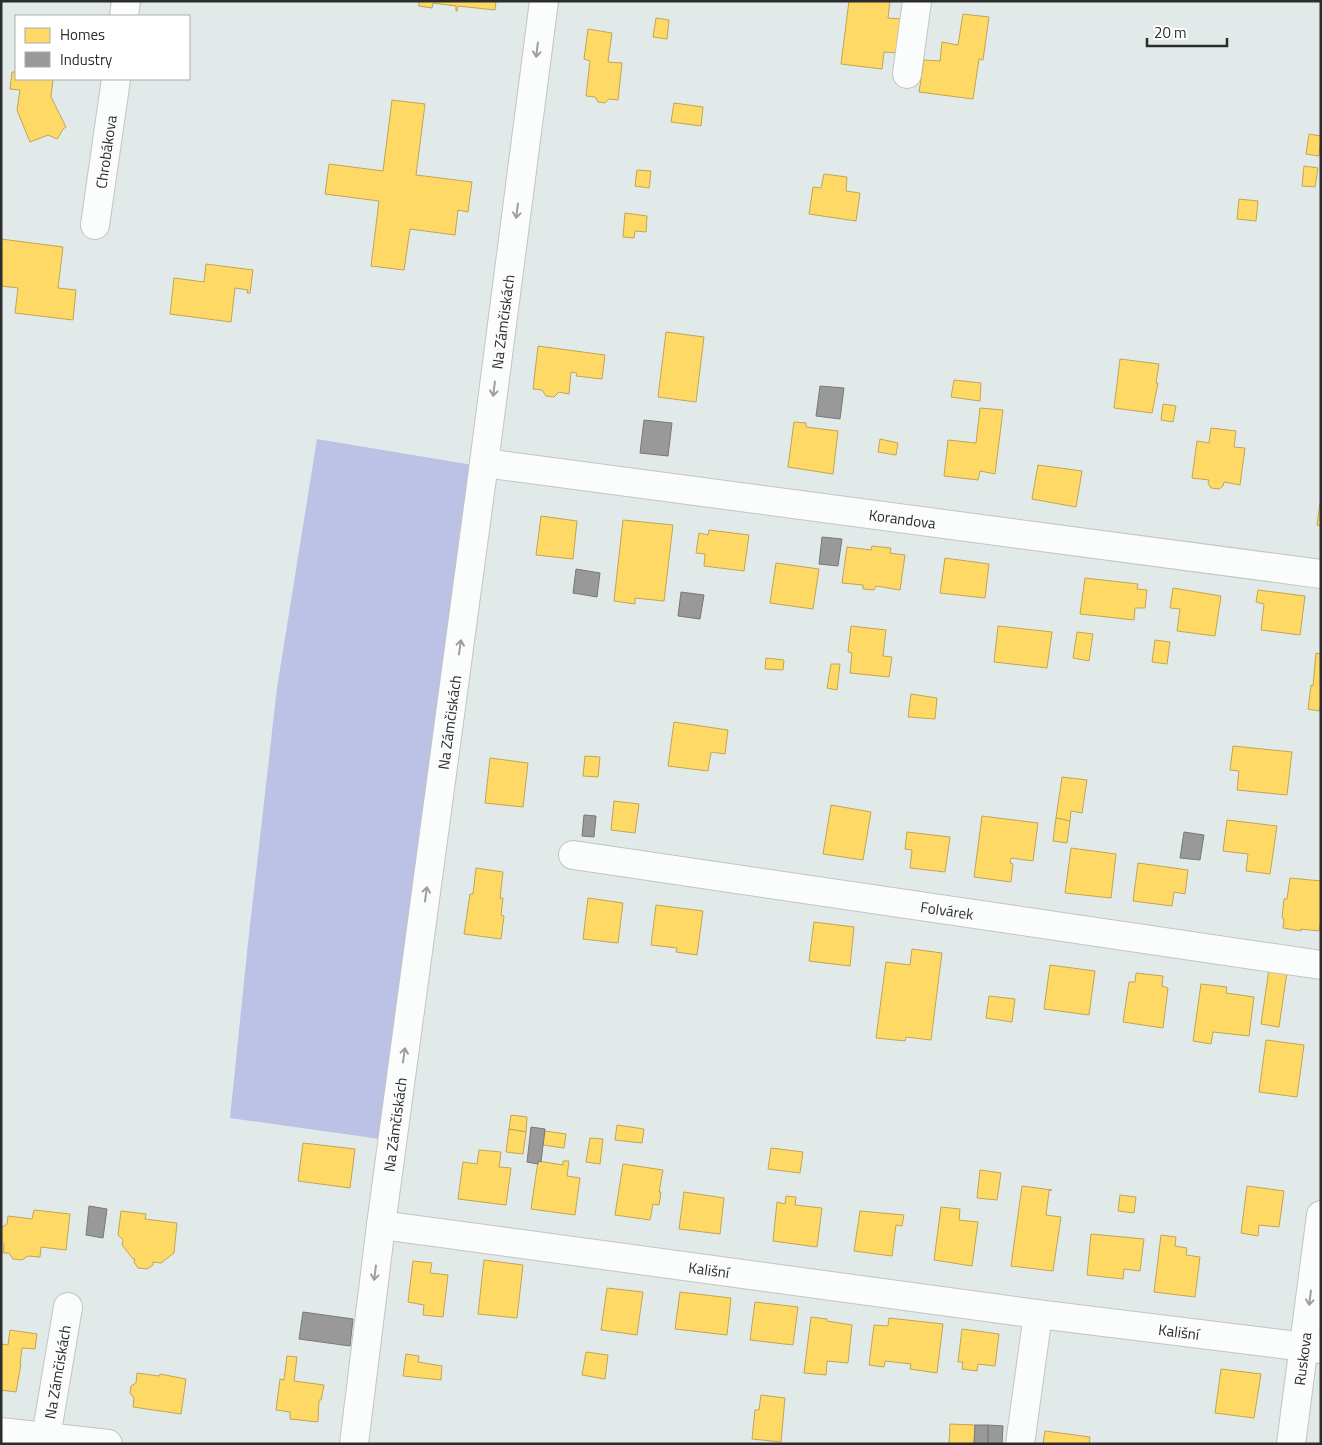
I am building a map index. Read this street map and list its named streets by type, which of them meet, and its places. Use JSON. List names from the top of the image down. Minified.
{"streets":{"street":["Chrobákova","Na Zámčiskách","Korandova","Folvárek","Kališní","Ruskova"]},"crossings":[["Na Zámčiskách","Korandova"],["Na Zámčiskách","Kališní"],["Kališní","Ruskova"]],"one_way":["Ruskova"],"legend":["Homes","Industry"],"scale_bar":"20 m"}
